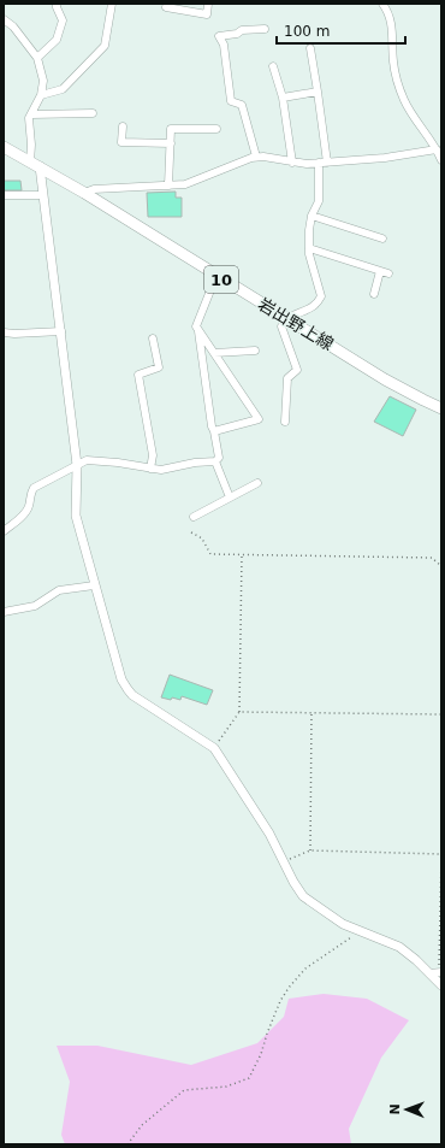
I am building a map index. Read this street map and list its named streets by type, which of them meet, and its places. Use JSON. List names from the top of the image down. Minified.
{"streets":{"main road":["10","岩出野上線"]},"scale_bar":"100 m","north":"left"}
